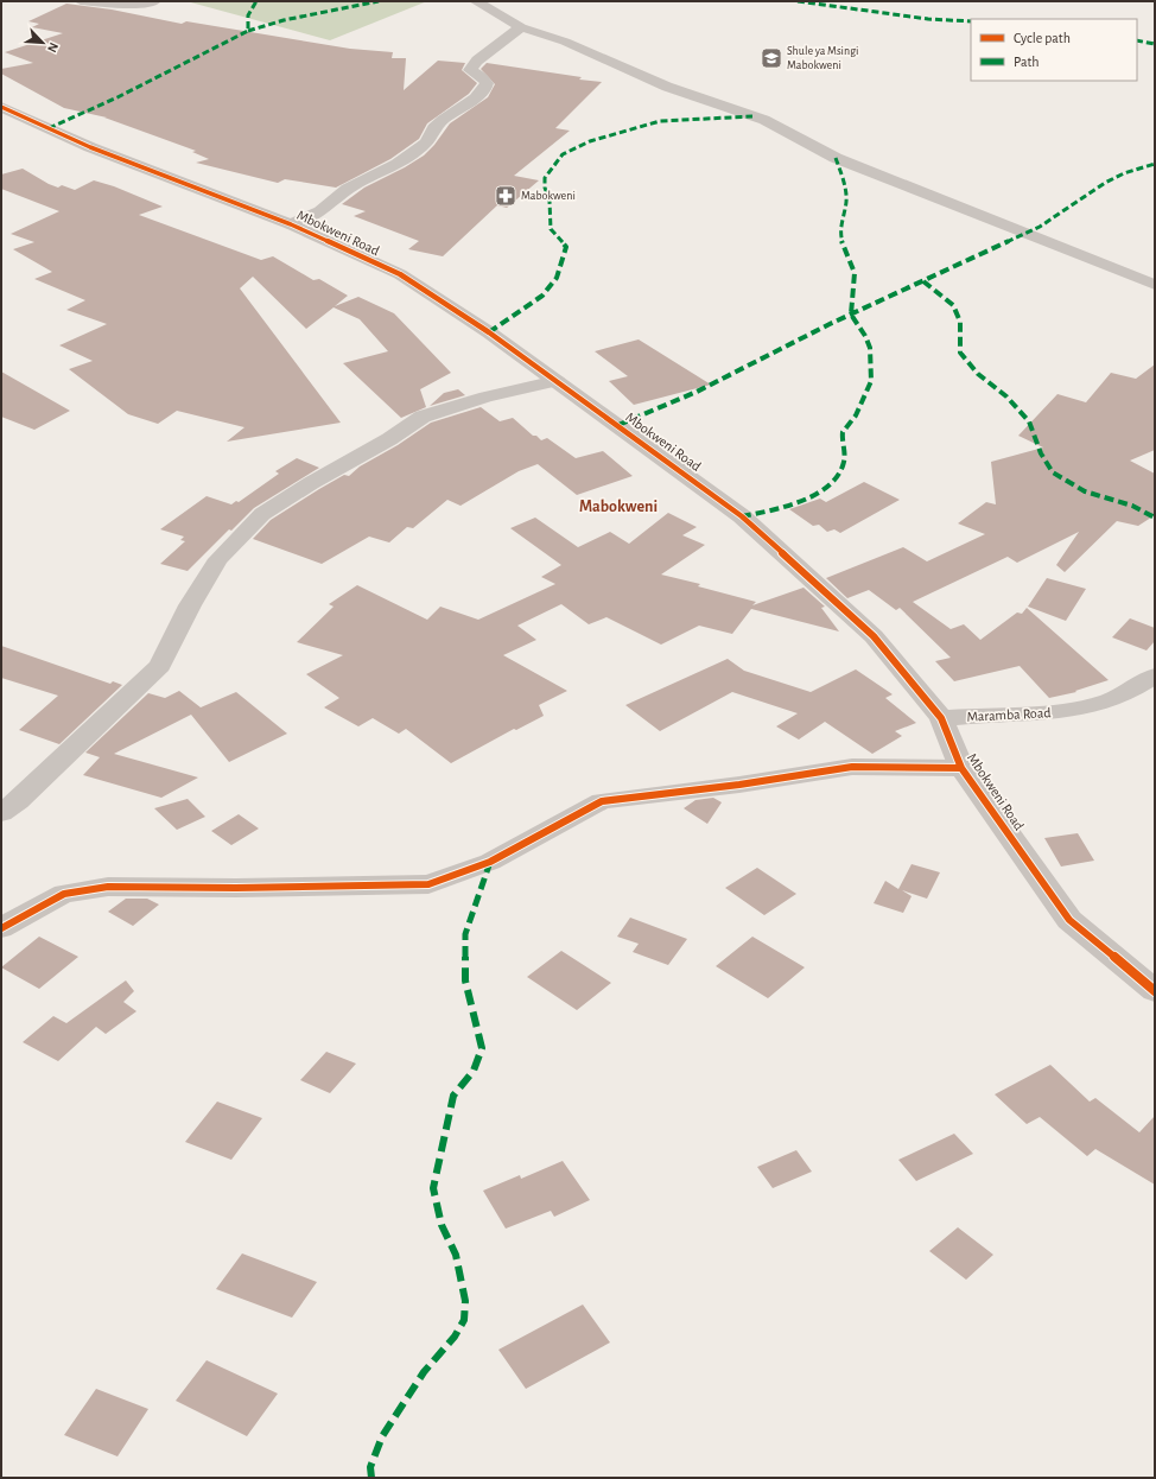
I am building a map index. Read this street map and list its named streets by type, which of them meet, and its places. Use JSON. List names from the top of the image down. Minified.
{"streets":{"street":["Mbokweni Road","Maramba Road"]},"crossings":[["Mbokweni Road","Maramba Road"]],"districts":["Mabokweni"],"places":{"school or university":["Shule ya Msingi Mabokweni"],"pharmacy":["Mabokweni"]},"legend":["Cycle path","Path"],"north":"bottom right"}
